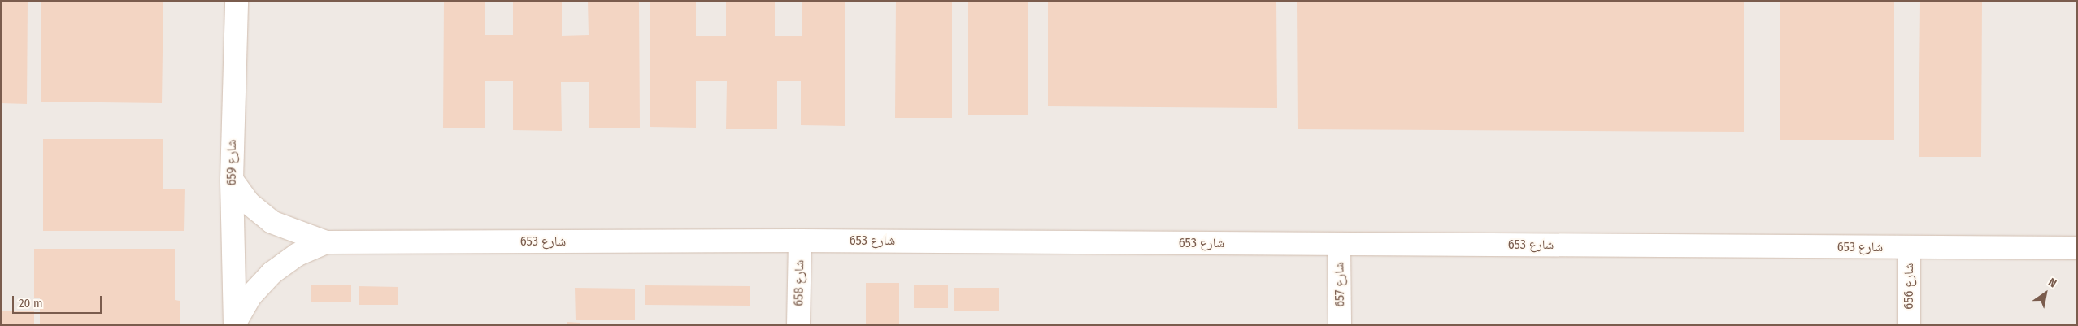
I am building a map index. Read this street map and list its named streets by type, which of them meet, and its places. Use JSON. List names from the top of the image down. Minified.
{"streets":{"street":["شارع 659","شارع 653","شارع 658","شارع 657","شارع 656"]},"crossings":[["شارع 659","شارع 653"],["شارع 653","شارع 658"],["شارع 653","شارع 657"],["شارع 653","شارع 656"]],"scale_bar":"20 m","north":"top right"}
